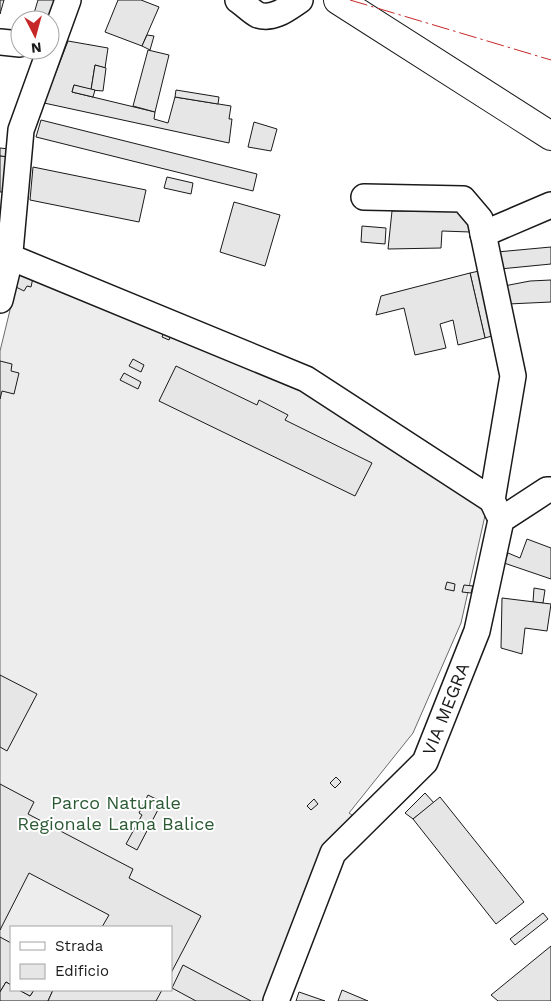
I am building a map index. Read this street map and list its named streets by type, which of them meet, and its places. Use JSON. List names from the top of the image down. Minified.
{"streets":{"street":["VIA MEGRA"]},"parks":["Parco Naturale Regionale Lama Balice"],"legend":["Strada","Edificio"],"north":"bottom"}
